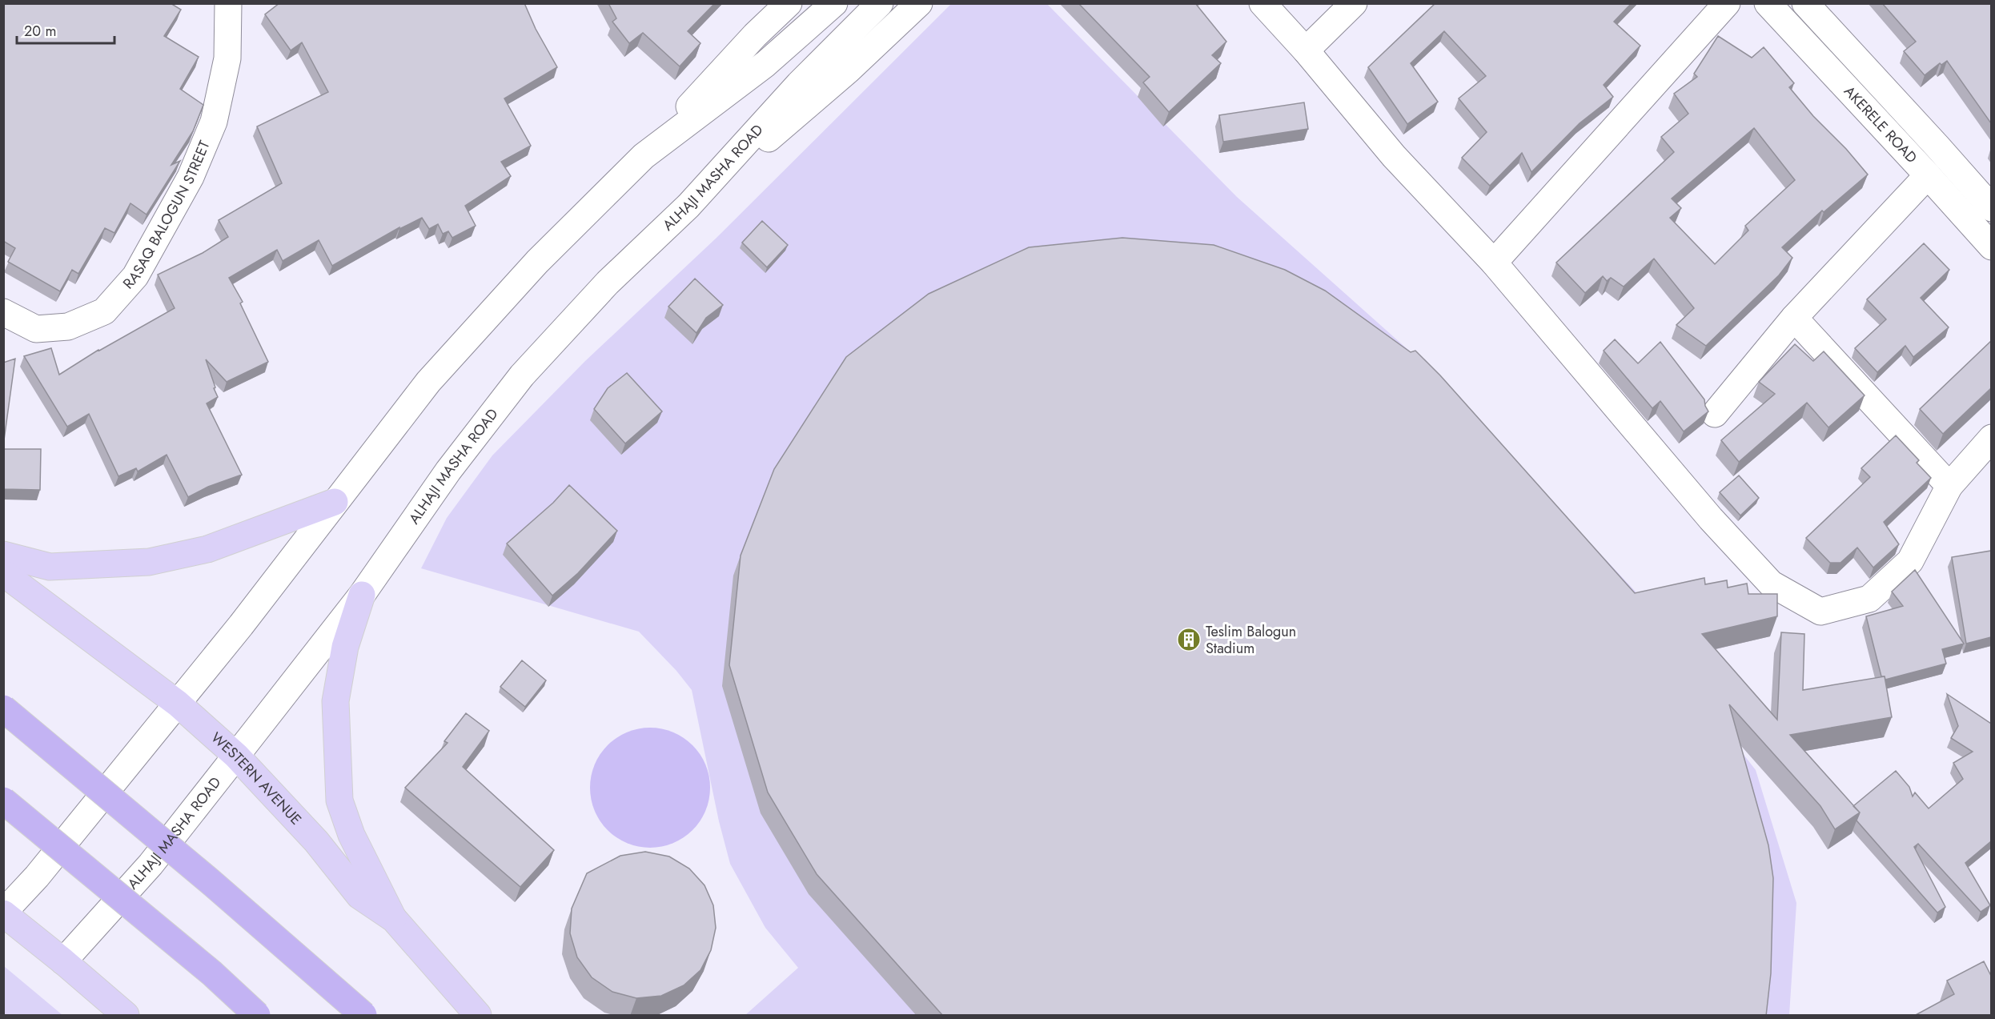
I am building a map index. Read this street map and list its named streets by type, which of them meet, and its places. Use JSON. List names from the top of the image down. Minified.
{"streets":{"main road":["WESTERN AVENUE"],"street":["AKERELE ROAD","ALHAJI MASHA ROAD","RASAQ BALOGUN STREET"]},"crossings":[["ALHAJI MASHA ROAD","WESTERN AVENUE"]],"places":{"building":["Teslim Balogun Stadium"]},"scale_bar":"20 m"}
